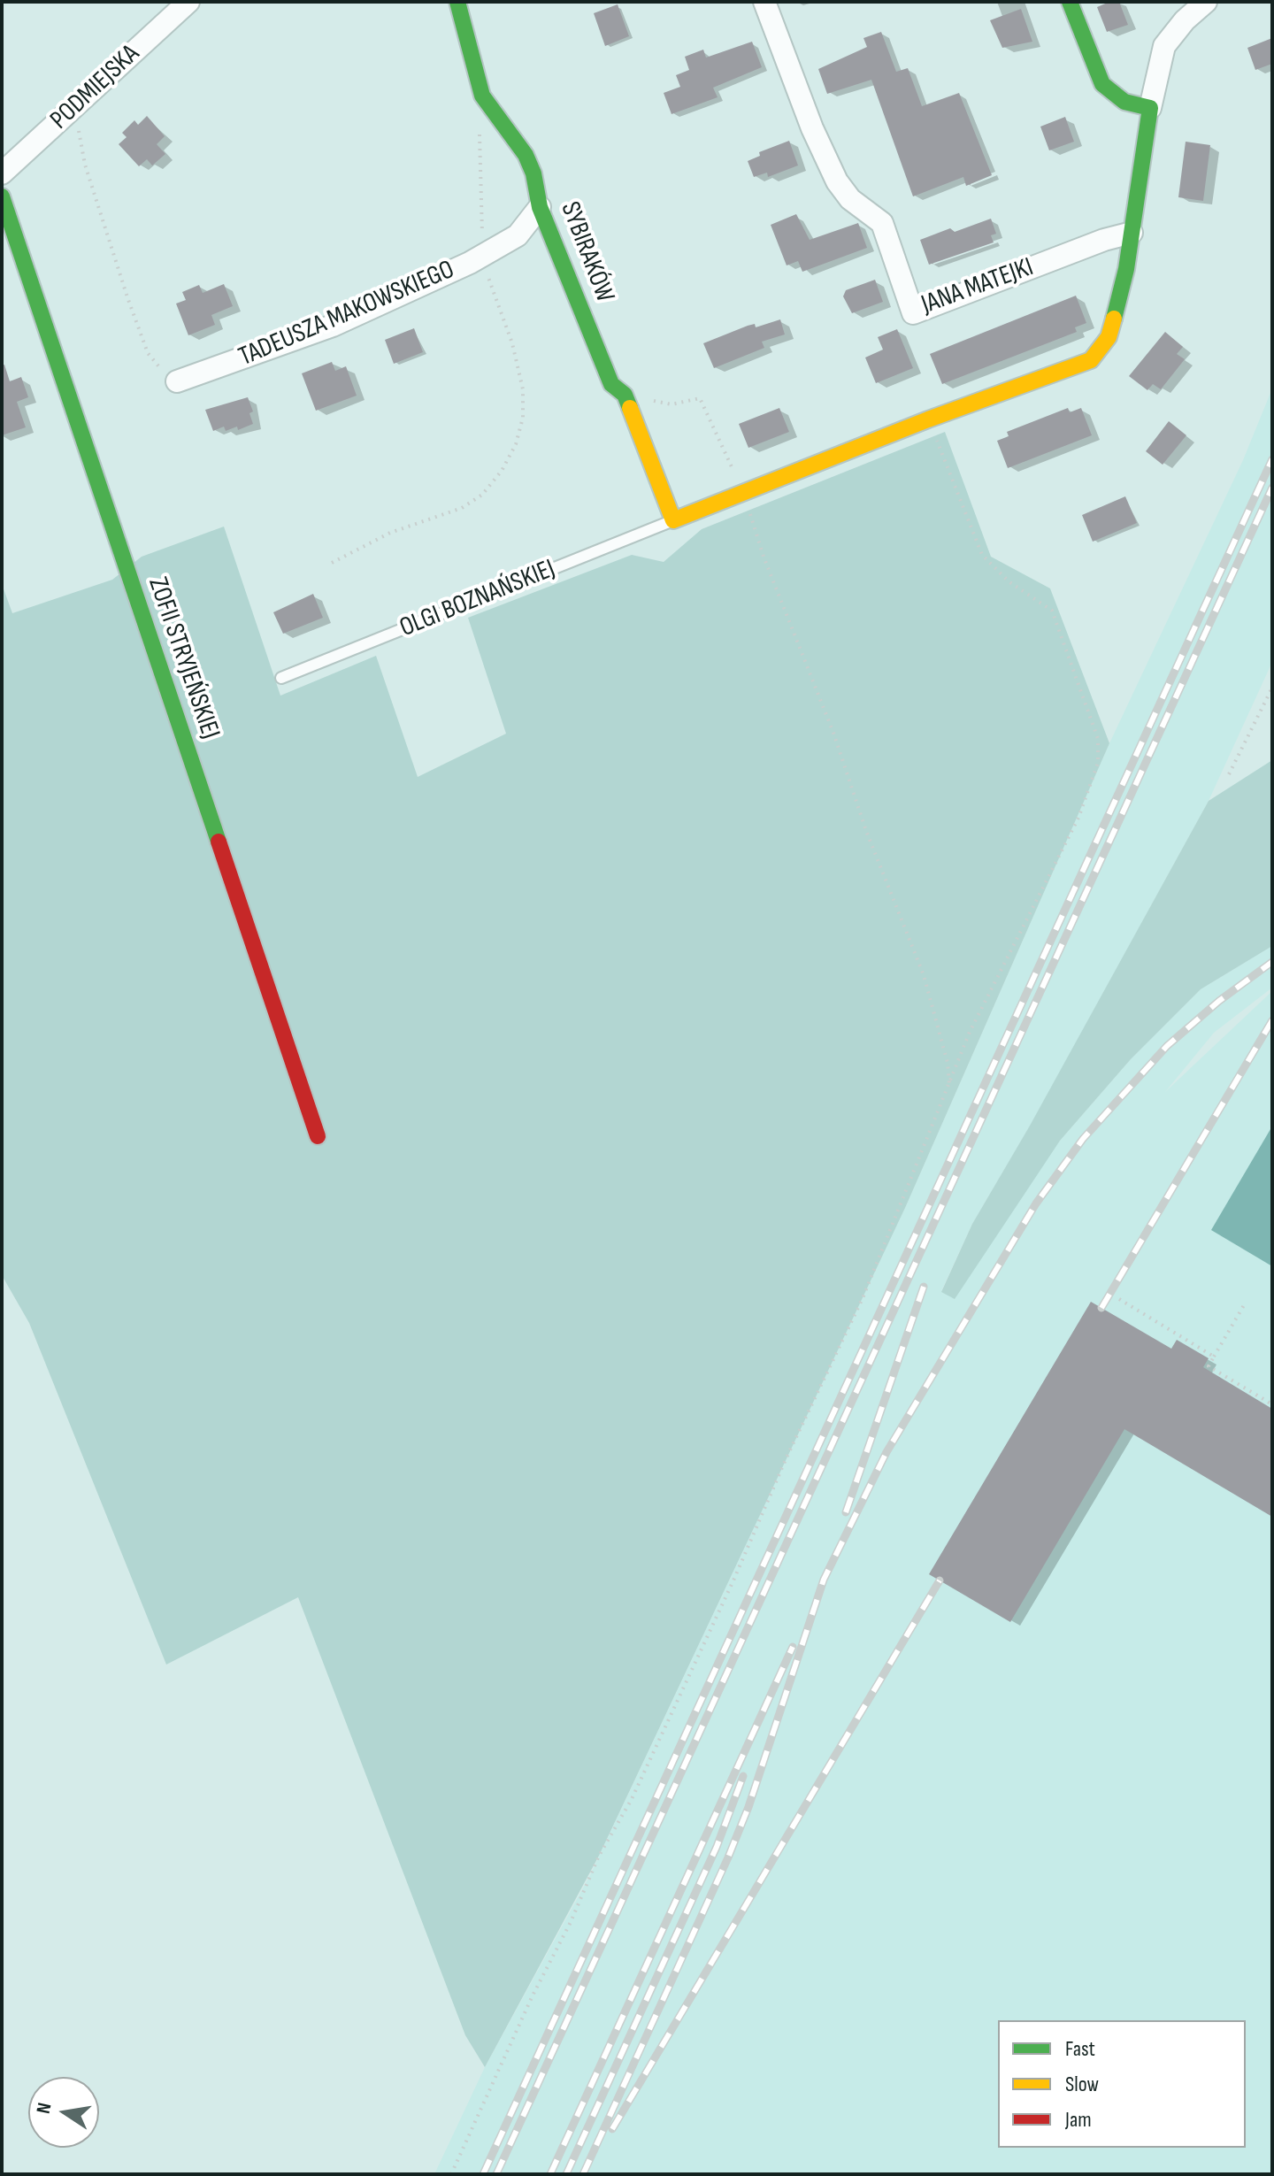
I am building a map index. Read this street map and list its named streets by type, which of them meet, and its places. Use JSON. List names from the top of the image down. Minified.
{"streets":{"street":["PODMIEJSKA","SYBIRAKÓW","JANA MATEJKI","TADEUSZA MAKOWSKIEGO","ZOFII STRYJEŃSKIEJ"],"lane":["OLGI BOZNAŃSKIEJ"]},"crossings":[["SYBIRAKÓW","TADEUSZA MAKOWSKIEGO"],["SYBIRAKÓW","OLGI BOZNAŃSKIEJ"]],"legend":["Fast","Slow","Jam"],"north":"left"}
